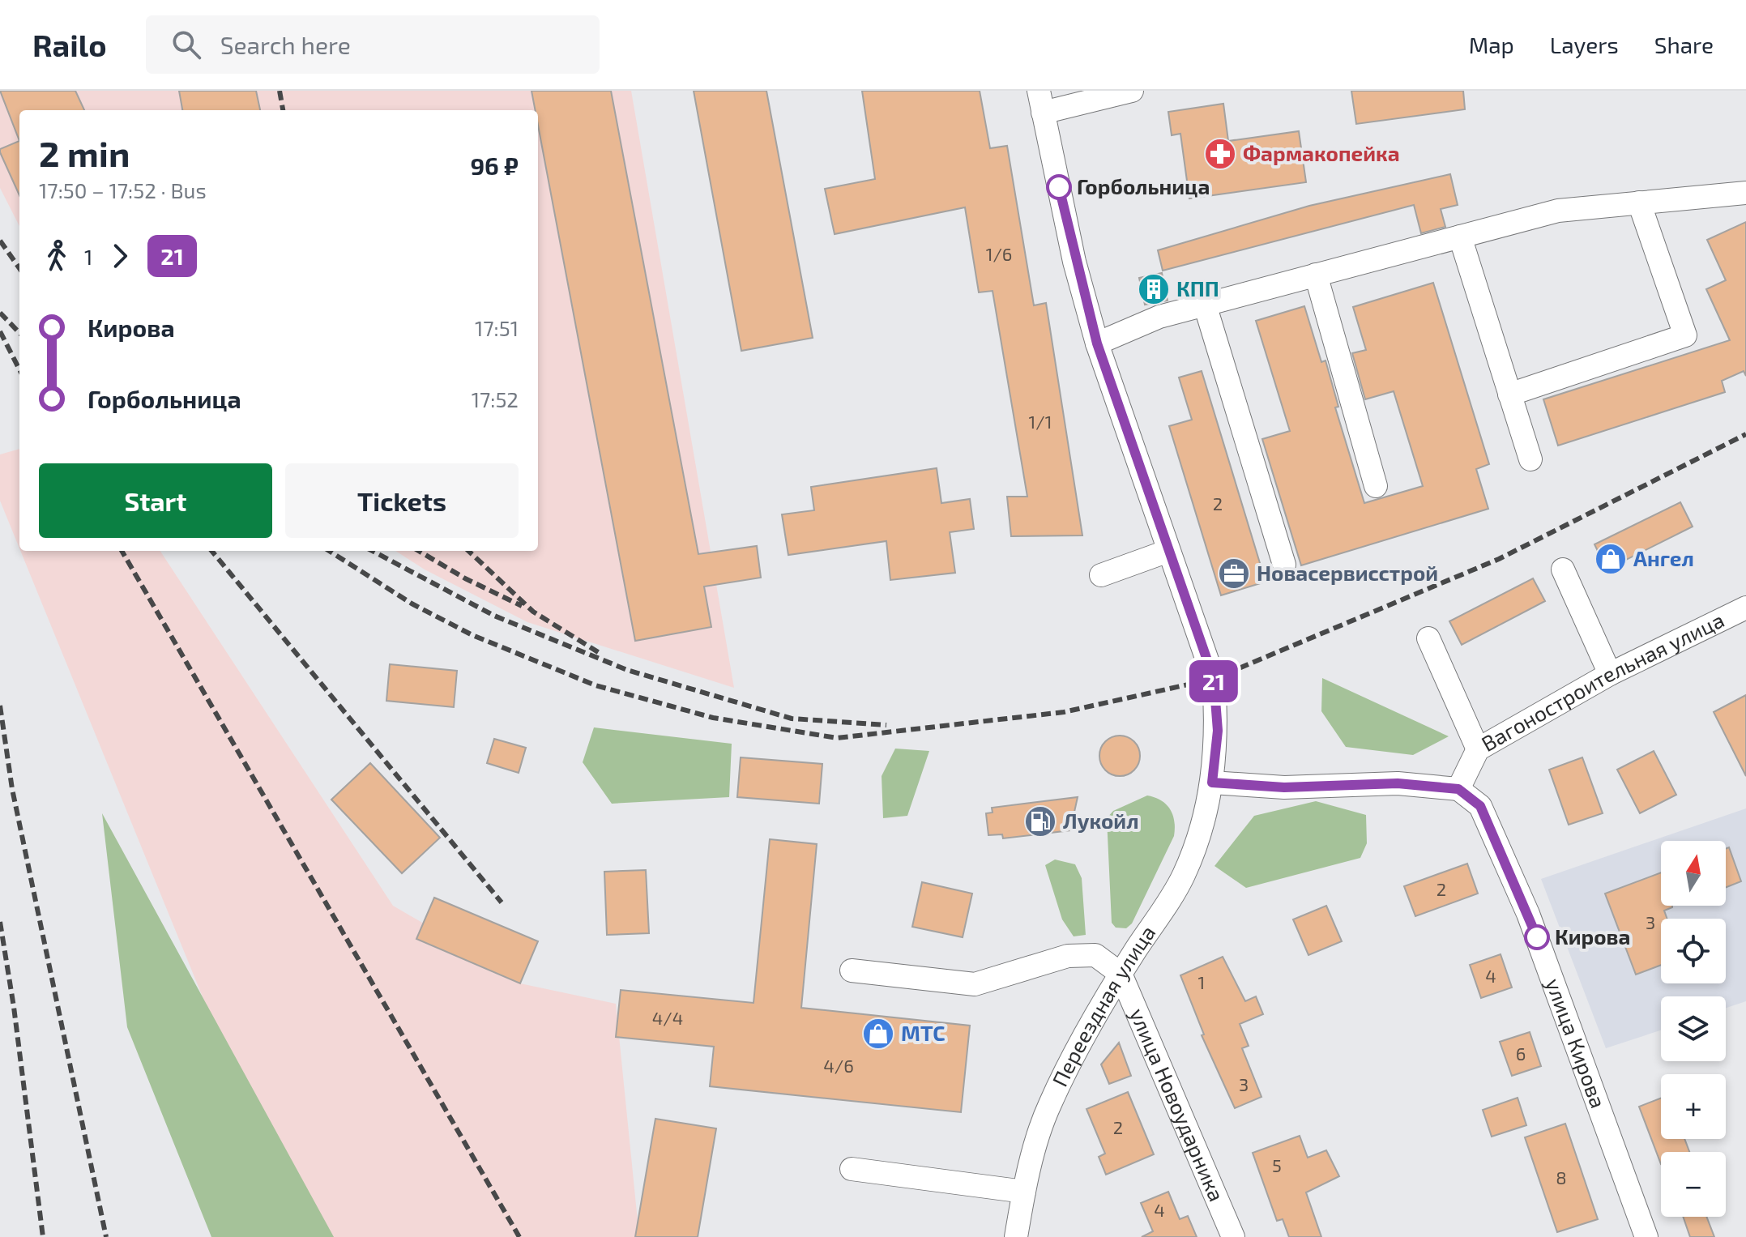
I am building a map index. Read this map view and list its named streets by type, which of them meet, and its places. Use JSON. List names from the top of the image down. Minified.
{"streets":{"street":["Вагоностроительная улица","Переездная улица","улица Кирова","улица Новоударника"]},"crossings":[["Вагоностроительная улица","улица Кирова"],["Переездная улица","улица Новоударника"]],"places":{"pharmacy":["Фармакопейка"],"other":["Горбольница","Кирова"],"building":["КПП"],"shop":["Ангел","МТС"],"office":["Новасервисстрой"],"fuel station":["Лукойл"]},"lines":["bus line 21"],"house_numbers":["1/6","1/1","2","2","3","4","1","4/4","6","4/6","3","2","5","8","4"],"north":"top","page":{"header":"Railo","search":"Search here","nav":["Map","Layers","Share"],"on_map":"21","heading":["2 min","17:50 – 17:52 · Bus","96 ₽"],"legs":["1","21"],"list":[{"name":"Кирова","value":"17:51"},{"name":"Горбольница","value":"17:52"}],"buttons":["Start","Tickets"],"map_buttons":["+","−"]}}
